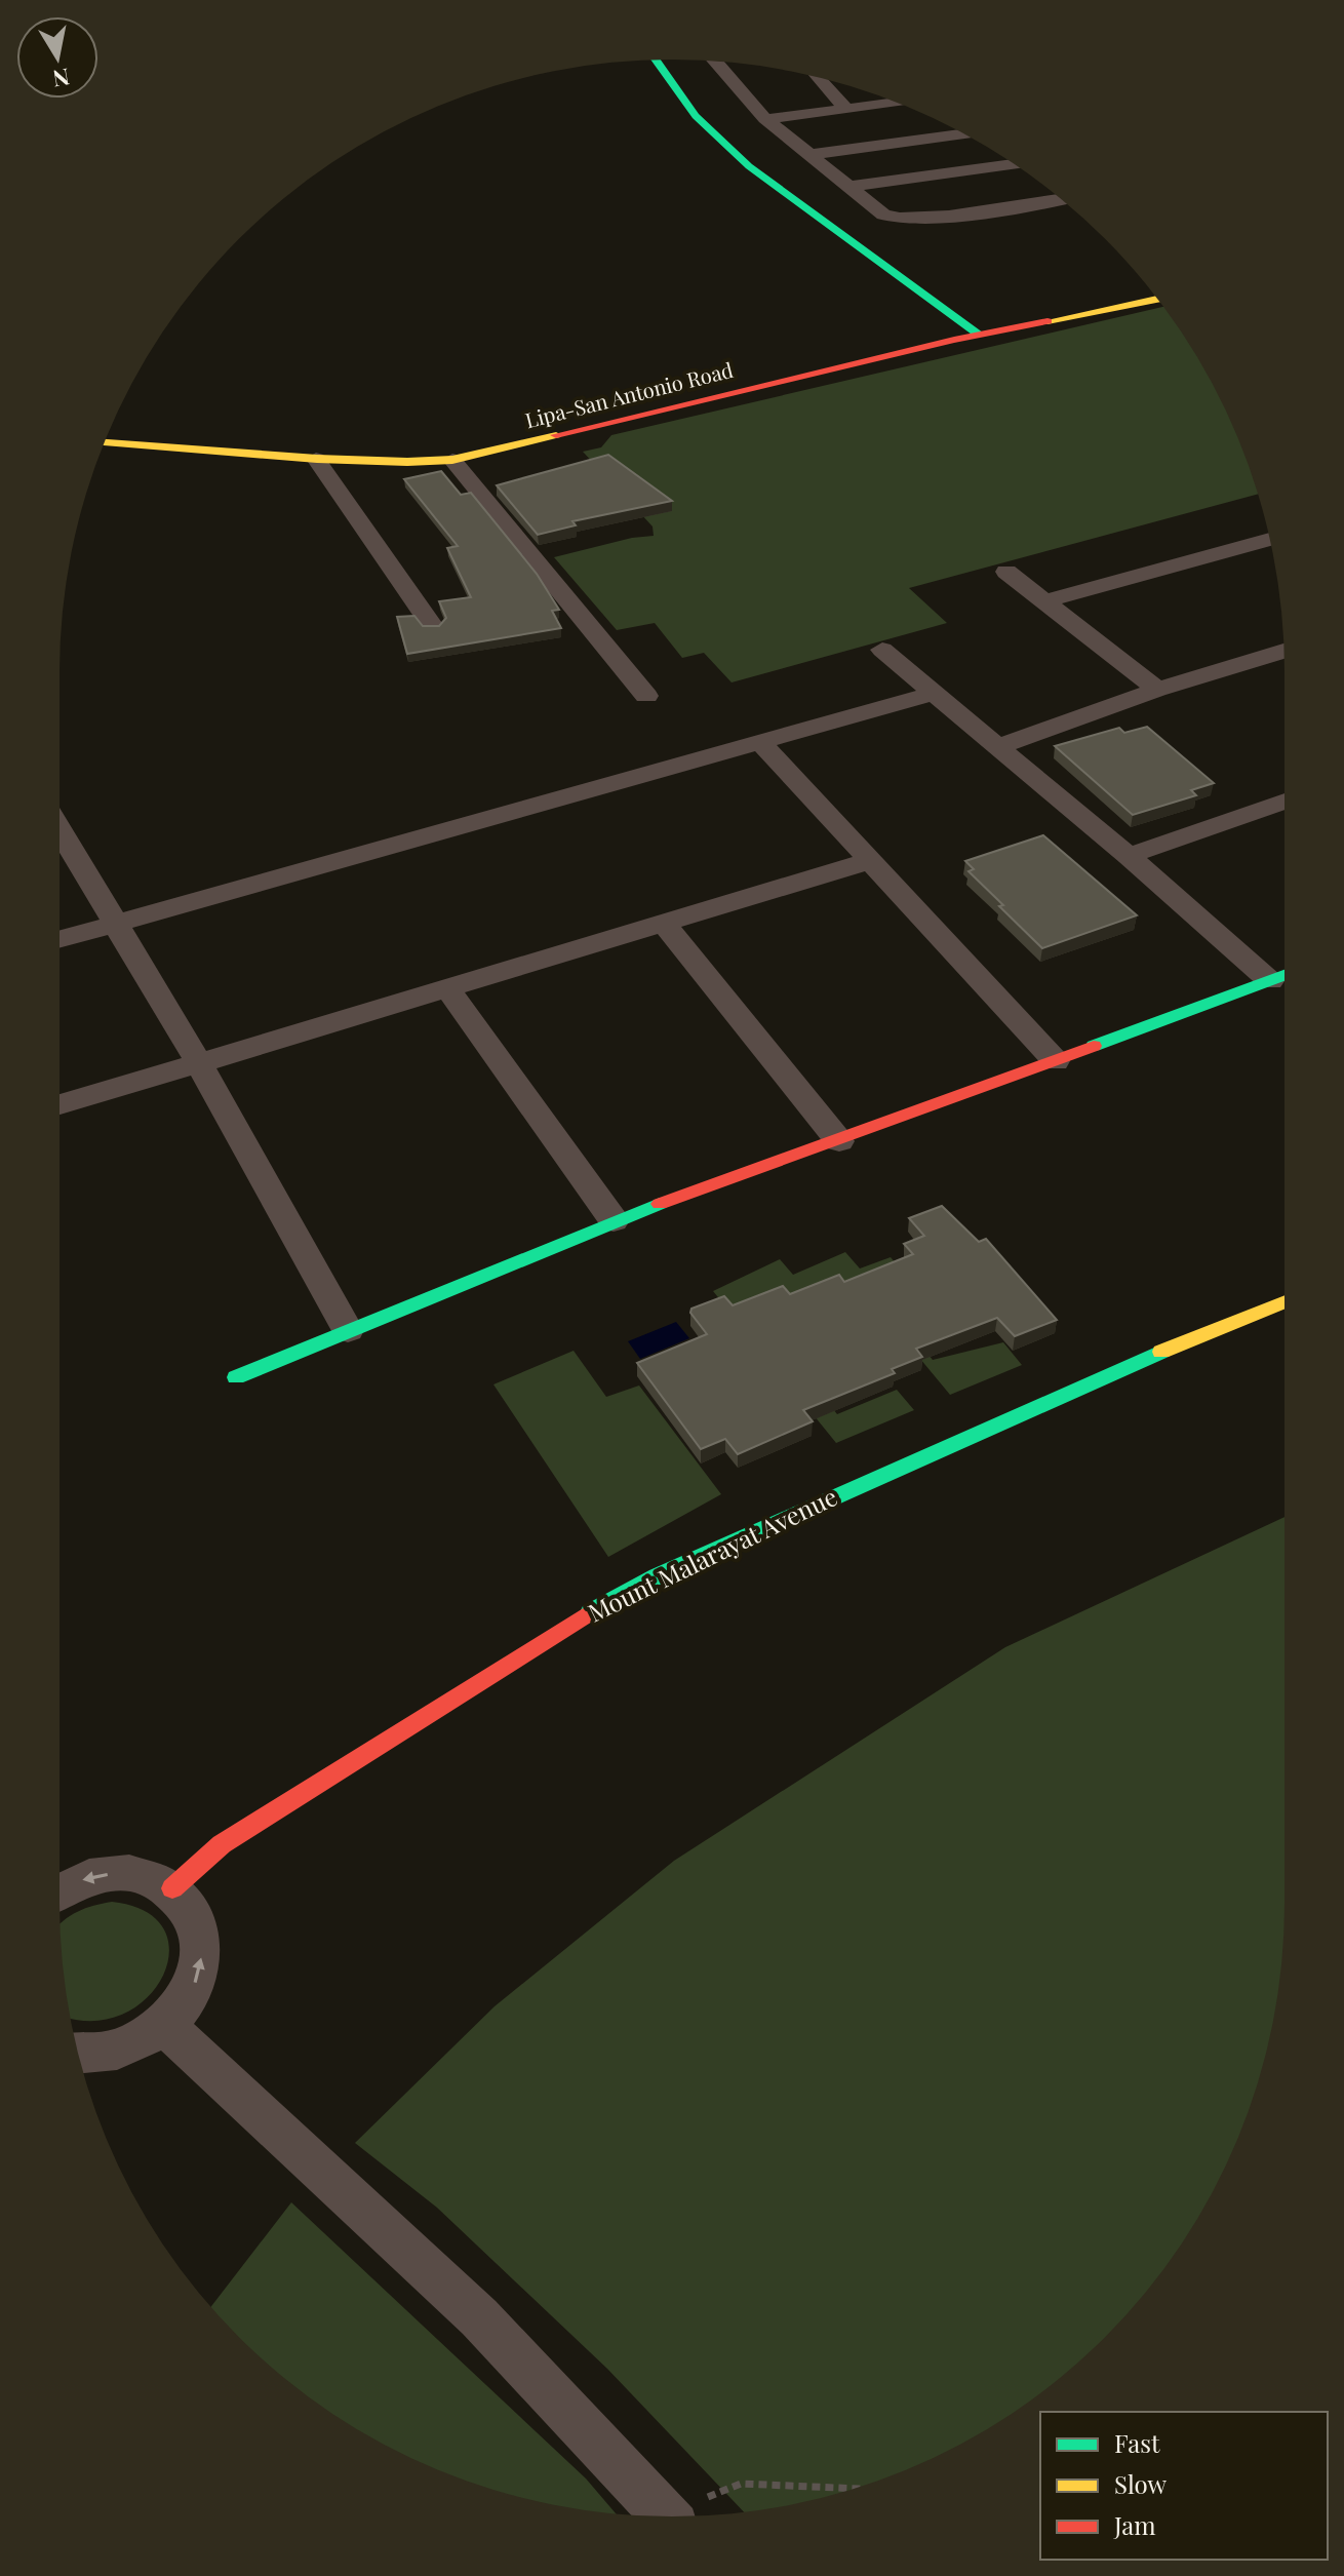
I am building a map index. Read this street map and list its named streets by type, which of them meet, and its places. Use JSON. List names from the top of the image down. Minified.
{"streets":{"street":["Lipa-San Antonio Road","Mount Malarayat Avenue"]},"legend":["Fast","Slow","Jam"],"north":"bottom"}
